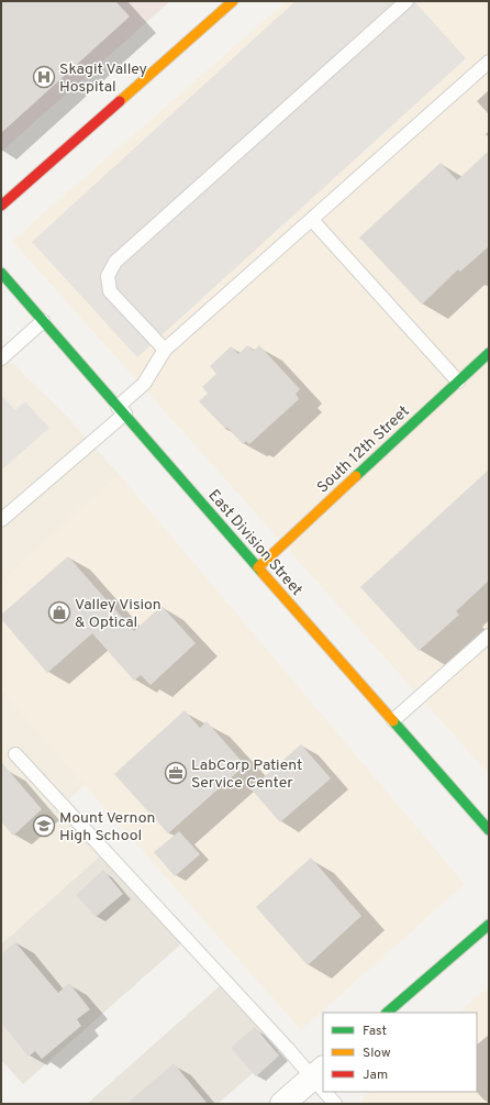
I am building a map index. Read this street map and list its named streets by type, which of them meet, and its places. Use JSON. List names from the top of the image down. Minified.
{"streets":{"street":["South 12th Street","East Division Street"]},"crossings":[["South 12th Street","East Division Street"]],"places":{"hospital":["Skagit Valley Hospital"],"shop":["Valley Vision & Optical"],"office":["LabCorp Patient Service Center"],"school or university":["Mount Vernon High School"]},"legend":["Fast","Slow","Jam"]}
